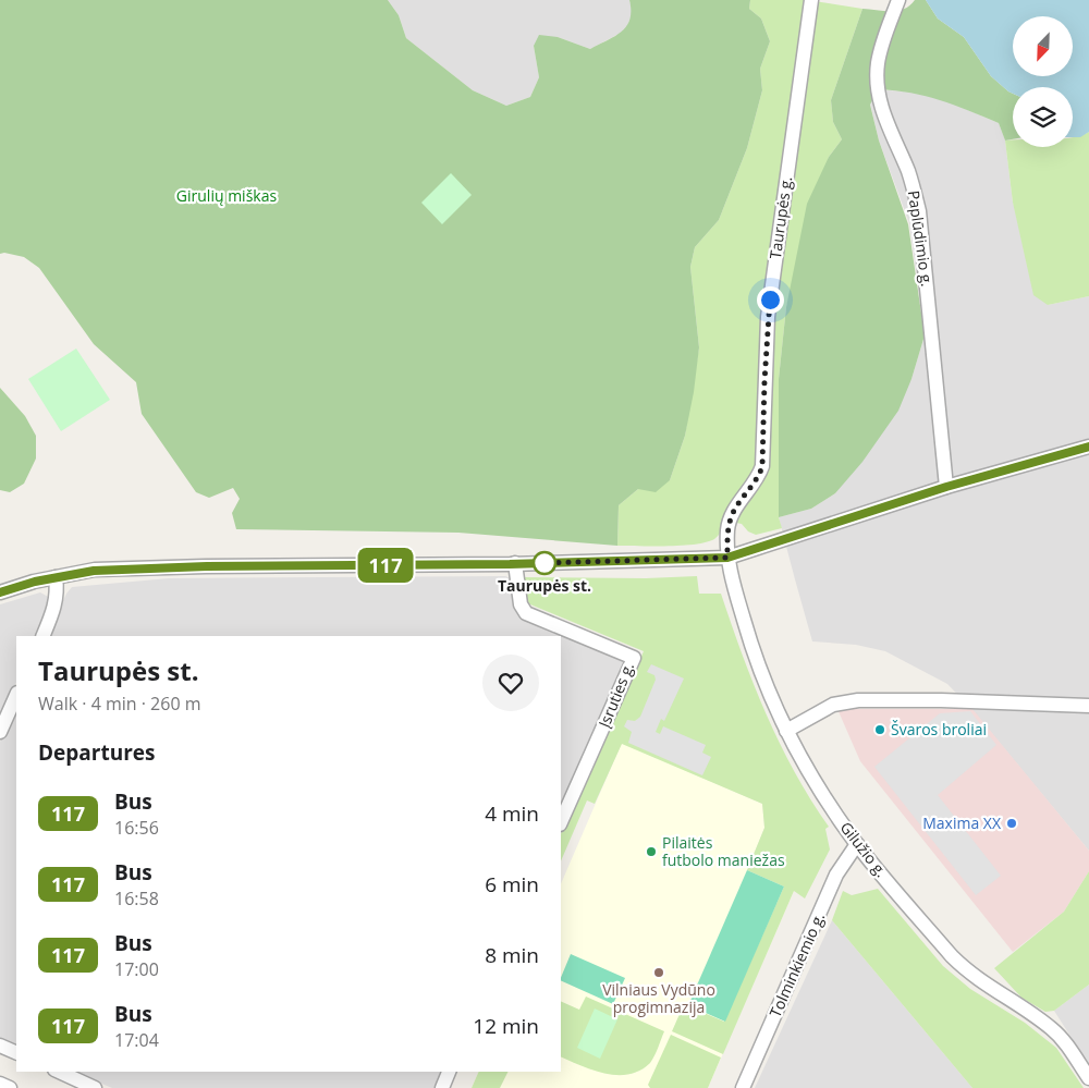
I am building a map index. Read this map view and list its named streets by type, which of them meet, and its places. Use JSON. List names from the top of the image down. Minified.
{"streets":{"street":["Taurupės g.","Paplūdimio g.","Įsruties g.","Gilužio g.","Tolminkiemio g."]},"crossings":[["Taurupės g.","Gilužio g."],["Gilužio g.","Tolminkiemio g."]],"parks":["Girulių miškas"],"places":["Taurupės st.","Švaros broliai","Maxima XX","Pilaitės futbolo maniežas","Vilniaus Vydūno progimnazija"],"lines":["bus line 117"],"north":"bottom left","page":{"on_map":"117","heading":[["Taurupės st.","Walk · 4 min · 260 m"],"Departures"],"list":[{"mark":"117","name":"Bus","note":"16:56","value":"4 min"},{"mark":"117","name":"Bus","note":"16:58","value":"6 min"},{"mark":"117","name":"Bus","note":"17:00","value":"8 min"},{"mark":"117","name":"Bus","note":"17:04","value":"12 min"}]}}
